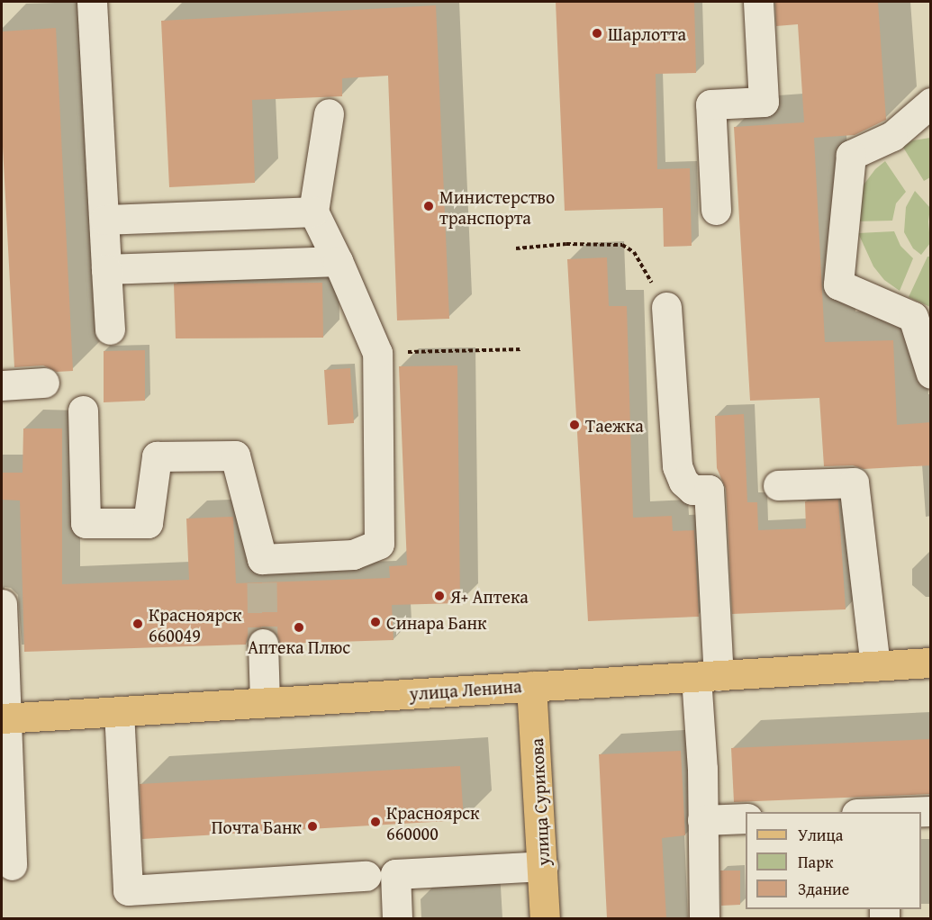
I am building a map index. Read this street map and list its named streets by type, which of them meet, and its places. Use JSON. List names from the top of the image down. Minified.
{"streets":{"main road":["улица Ленина","улица Сурикова"]},"crossings":[["улица Ленина","улица Сурикова"]],"places":["Шарлотта","Министерство транспорта","Таежка","Я+ Аптека","Синара Банк","Красноярск 660049","Аптека Плюс","Красноярск 660000","Почта Банк"],"legend":["Улица","Парк","Здание"]}
